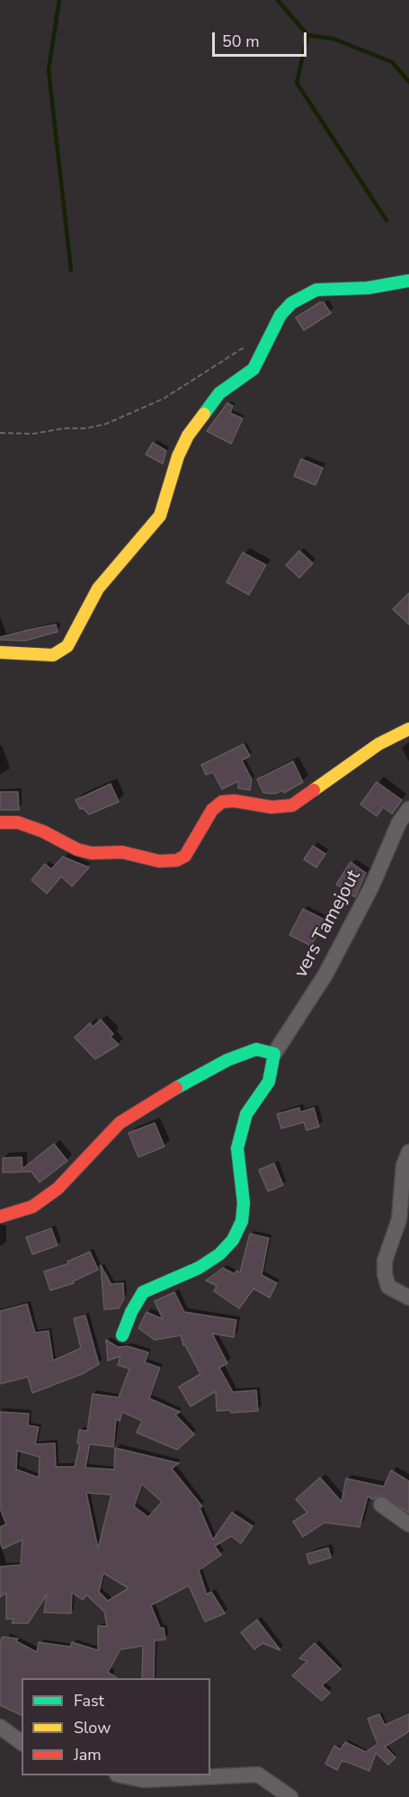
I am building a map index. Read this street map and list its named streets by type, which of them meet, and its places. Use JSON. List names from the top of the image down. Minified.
{"streets":{"street":["vers Tamejout"]},"legend":["Fast","Slow","Jam"],"scale_bar":"50 m"}
